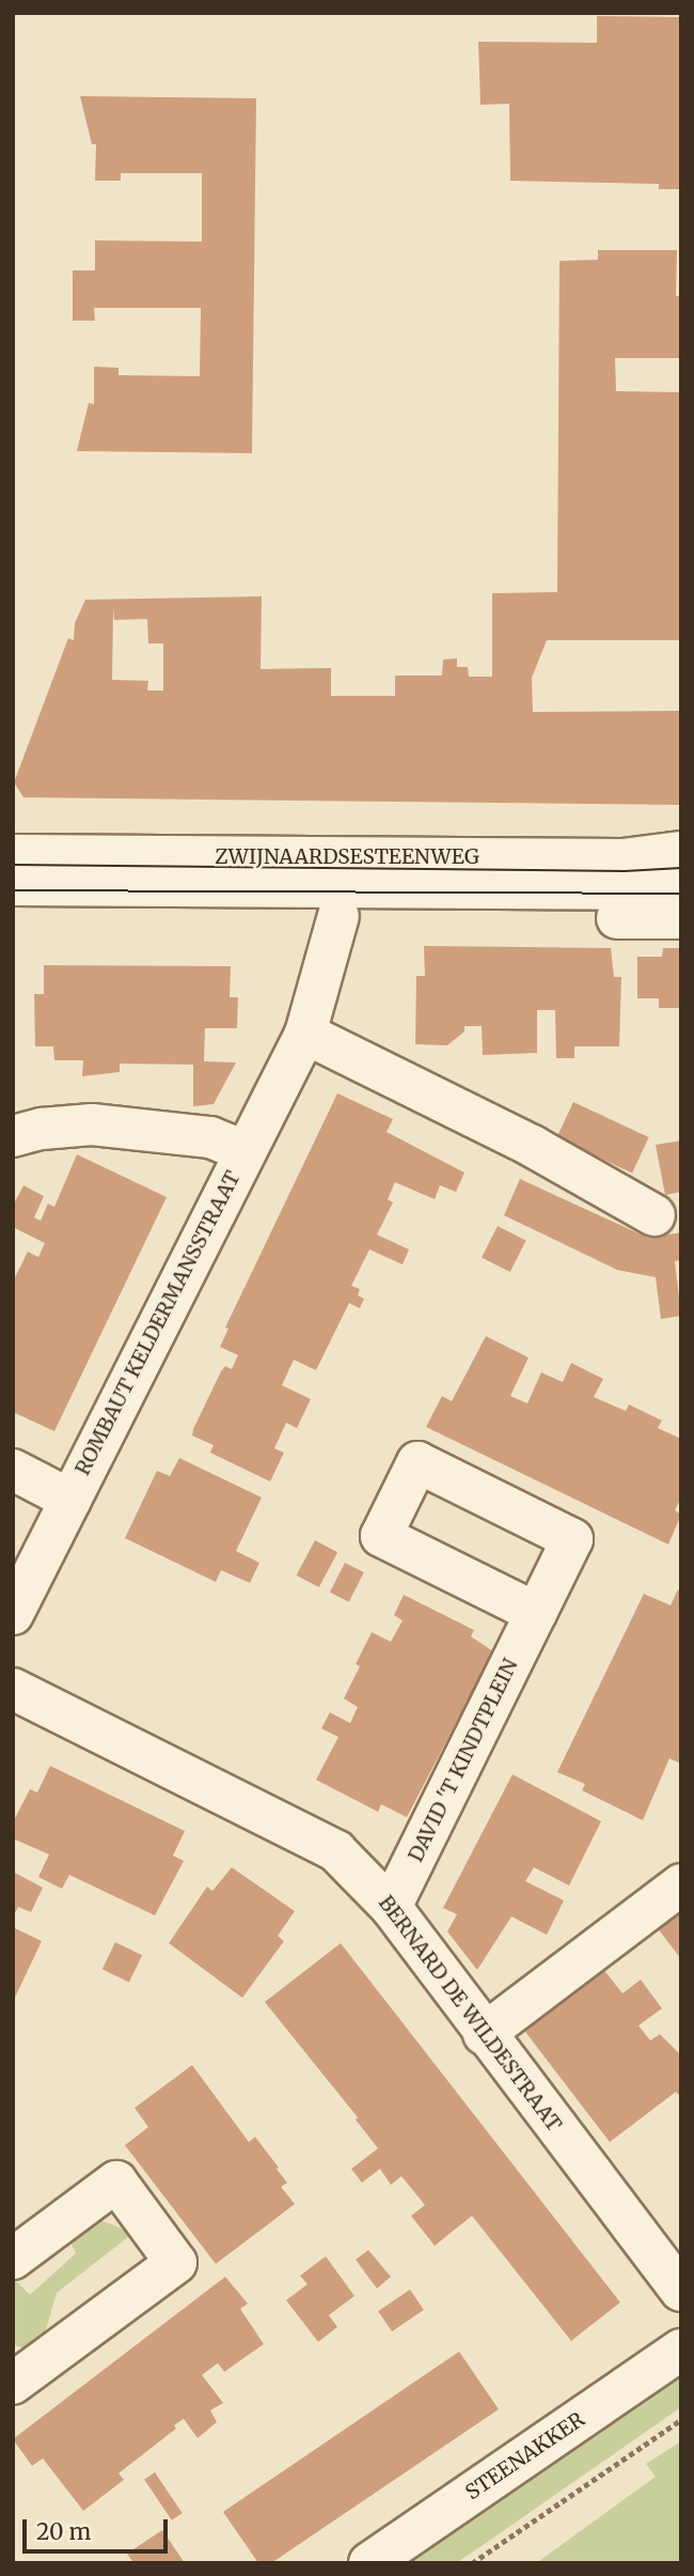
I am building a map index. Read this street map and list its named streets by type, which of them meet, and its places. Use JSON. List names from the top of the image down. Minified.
{"streets":{"street":["ZWIJNAARDSESTEENWEG","ROMBAUT KELDERMANSSTRAAT","DAVID 'T KINDTPLEIN","BERNARD DE WILDESTRAAT","STEENAKKER"]},"crossings":[["DAVID 'T KINDTPLEIN","BERNARD DE WILDESTRAAT"]],"scale_bar":"20 m"}
